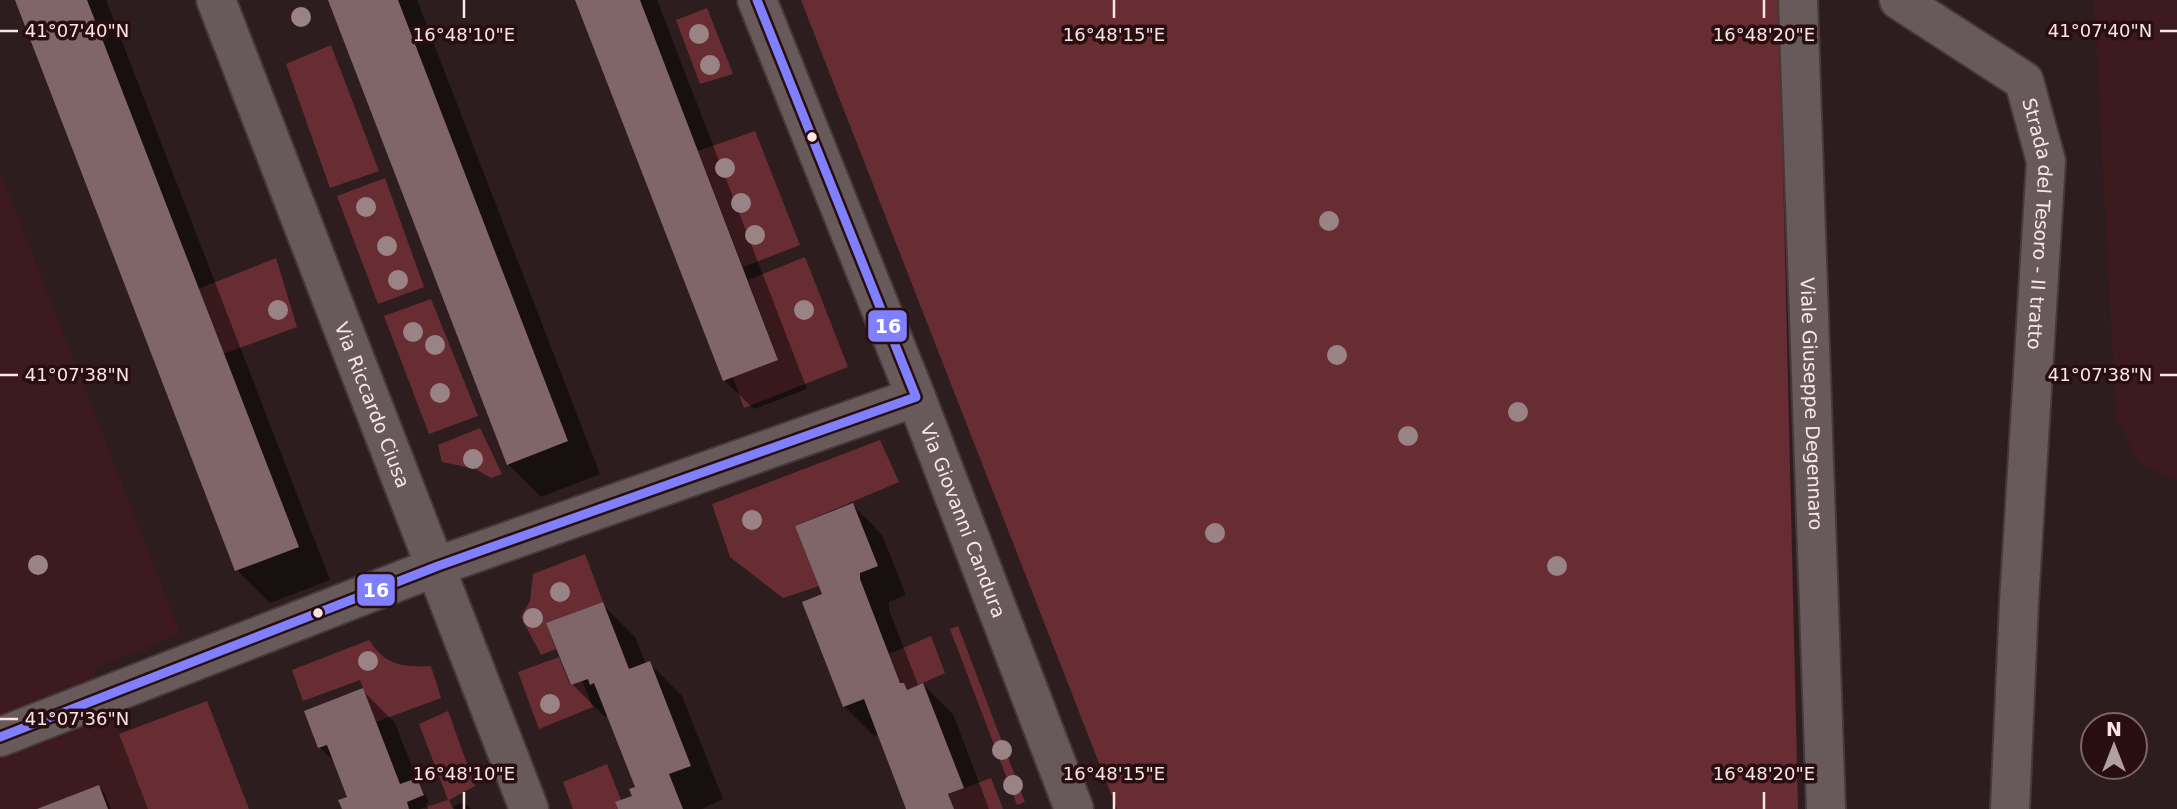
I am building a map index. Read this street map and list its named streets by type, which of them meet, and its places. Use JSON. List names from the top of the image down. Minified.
{"streets":{"street":["Strada del Tesoro - II tratto","Via Riccardo Ciusa","Viale Giuseppe Degennaro","Via Giovanni Candura"]},"lines":["transit line 16"],"north":"top","coordinates":["41°07'40\"N","16°48'10\"E","16°48'15\"E","16°48'20\"E","41°07'38\"N","41°07'36\"N"]}
